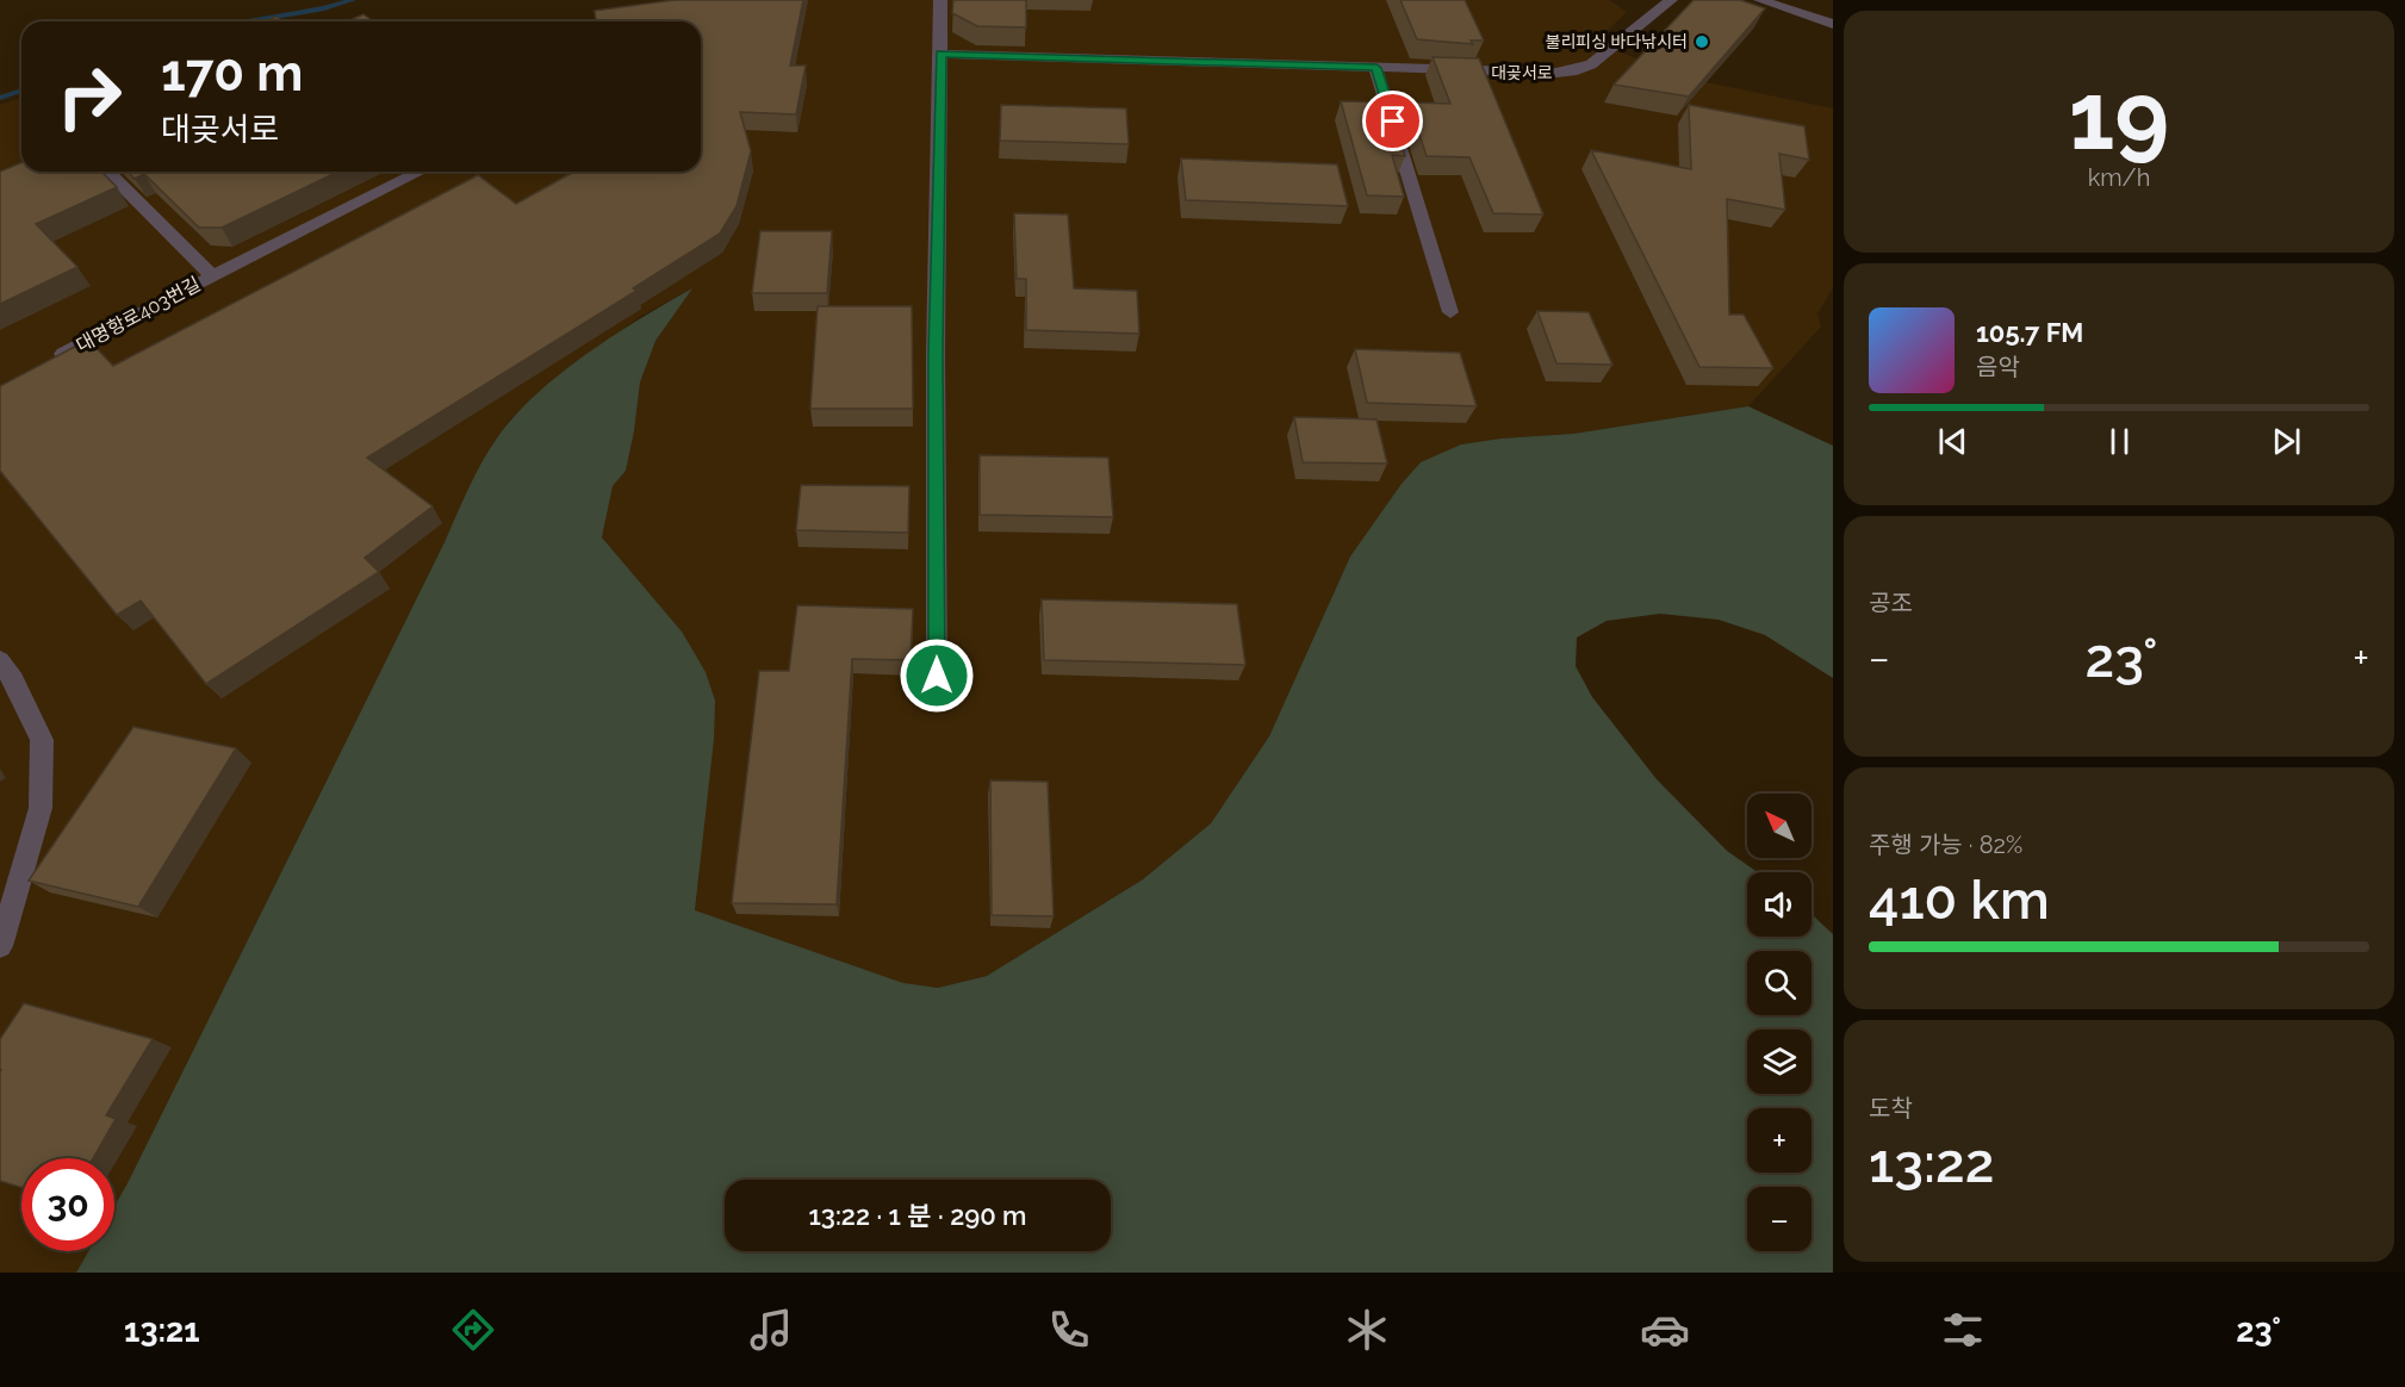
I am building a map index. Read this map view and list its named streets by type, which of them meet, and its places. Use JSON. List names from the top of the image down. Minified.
{"streets":{"street":["대곶서로","대명항로403번길"]},"places":["불리피싱 바다낚시터"],"north":"top left","page":{"tile":[["19","km/h"],"공조",["주행 가능 · 82%","410 km"],["도착","13:22"]],"turn":["170 m","대곶서로"],"song":["105.7 FM","음악"],"heat":["−","23°","+"],"map_buttons":["+","−"],"limit":"30","trip":"13:22 · 1 분 · 290 m","tabs":["13:21","23°"]}}
